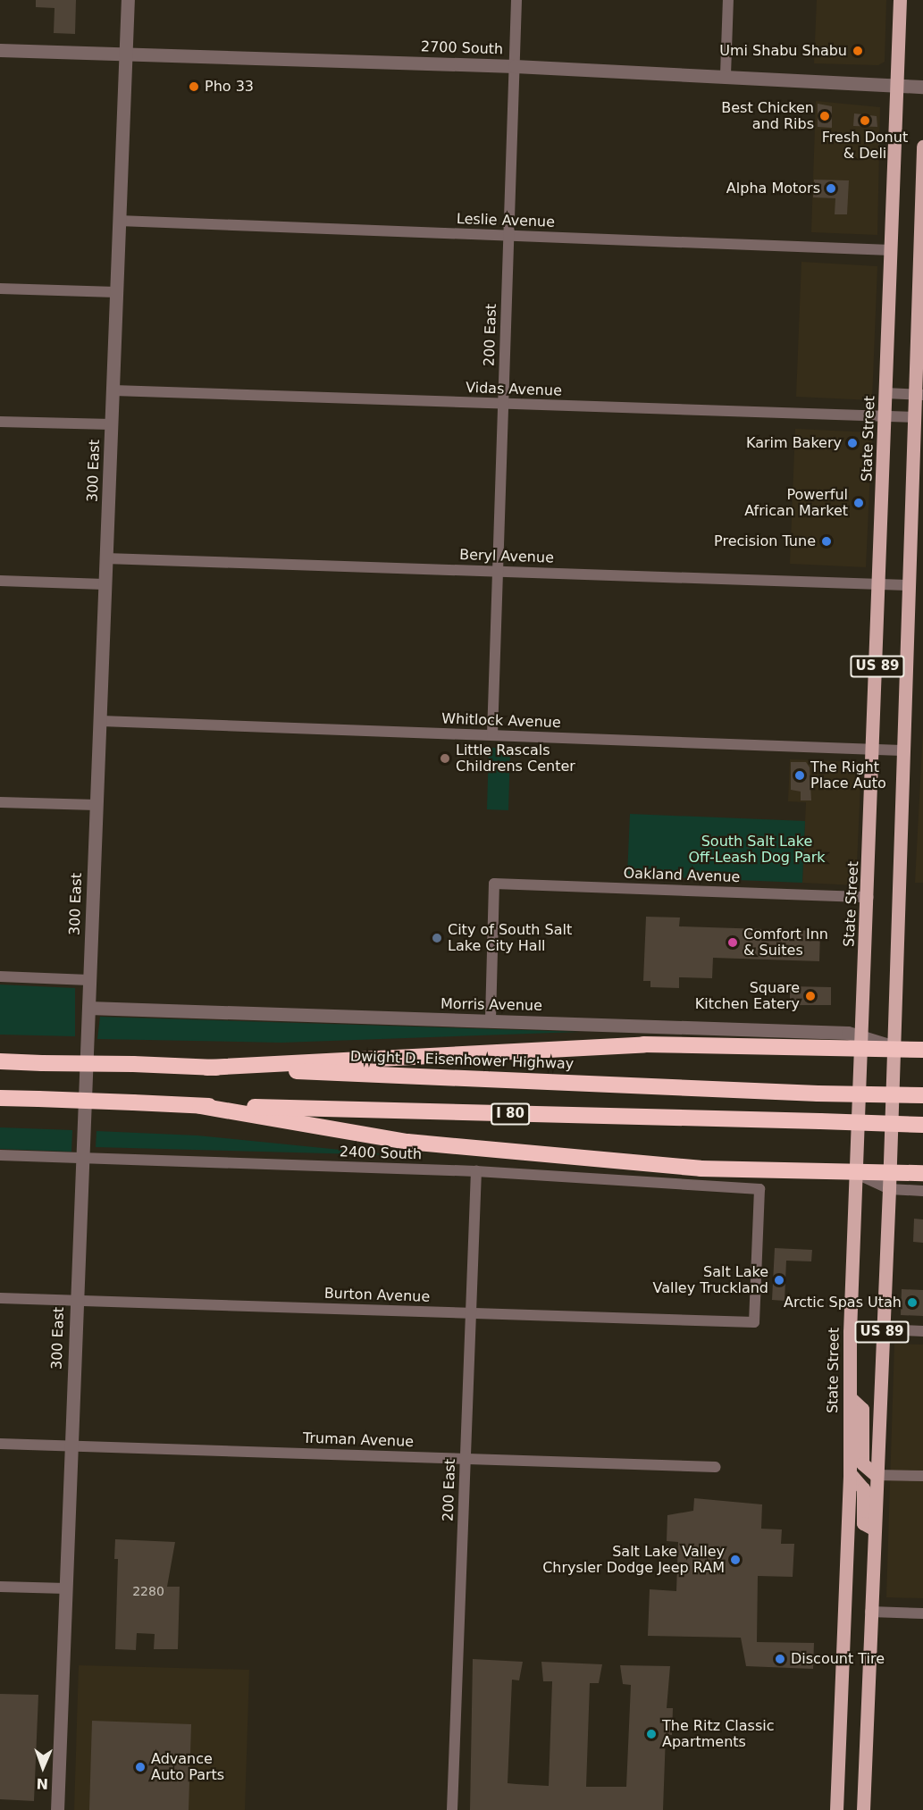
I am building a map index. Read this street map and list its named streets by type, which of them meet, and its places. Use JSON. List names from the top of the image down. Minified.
{"streets":{"highway":["Dwight D. Eisenhower Highway","I 80"],"main road":["State Street","US 89"],"street":["2700 South","Leslie Avenue","200 East","Vidas Avenue","300 East","Beryl Avenue","Whitlock Avenue","Oakland Avenue","Morris Avenue","2400 South","Burton Avenue","Truman Avenue"]},"crossings":[["2700 South","200 East"],["2700 South","State Street"],["2700 South","300 East"],["Leslie Avenue","200 East"],["Leslie Avenue","State Street"],["Leslie Avenue","300 East"],["200 East","Vidas Avenue"],["200 East","Beryl Avenue"],["200 East","Whitlock Avenue"],["200 East","2400 South"],["200 East","Burton Avenue"],["200 East","Truman Avenue"],["Vidas Avenue","State Street"],["Vidas Avenue","300 East"],["Vidas Avenue","US 89"],["State Street","Beryl Avenue"],["State Street","Whitlock Avenue"],["State Street","Oakland Avenue"],["State Street","Morris Avenue"],["300 East","Beryl Avenue"],["300 East","Whitlock Avenue"],["300 East","Morris Avenue"],["300 East","2400 South"],["300 East","Burton Avenue"],["300 East","Truman Avenue"],["Beryl Avenue","US 89"],["US 89","Whitlock Avenue"],["Oakland Avenue","Morris Avenue"],["2400 South","Burton Avenue"]],"parks":["South Salt Lake Off-Leash Dog Park"],"places":["Umi Shabu Shabu","Pho 33","Best Chicken and Ribs","Fresh Donut & Deli","Alpha Motors","Karim Bakery","Powerful African Market","Precision Tune","Little Rascals Childrens Center","The Right Place Auto","City of South Salt Lake City Hall","Comfort Inn & Suites","Square Kitchen Eatery","Salt Lake Valley Truckland","Arctic Spas Utah","Salt Lake Valley Chrysler Dodge Jeep RAM","Discount Tire","The Ritz Classic Apartments","Advance Auto Parts"],"house_numbers":["2280"],"north":"bottom"}
